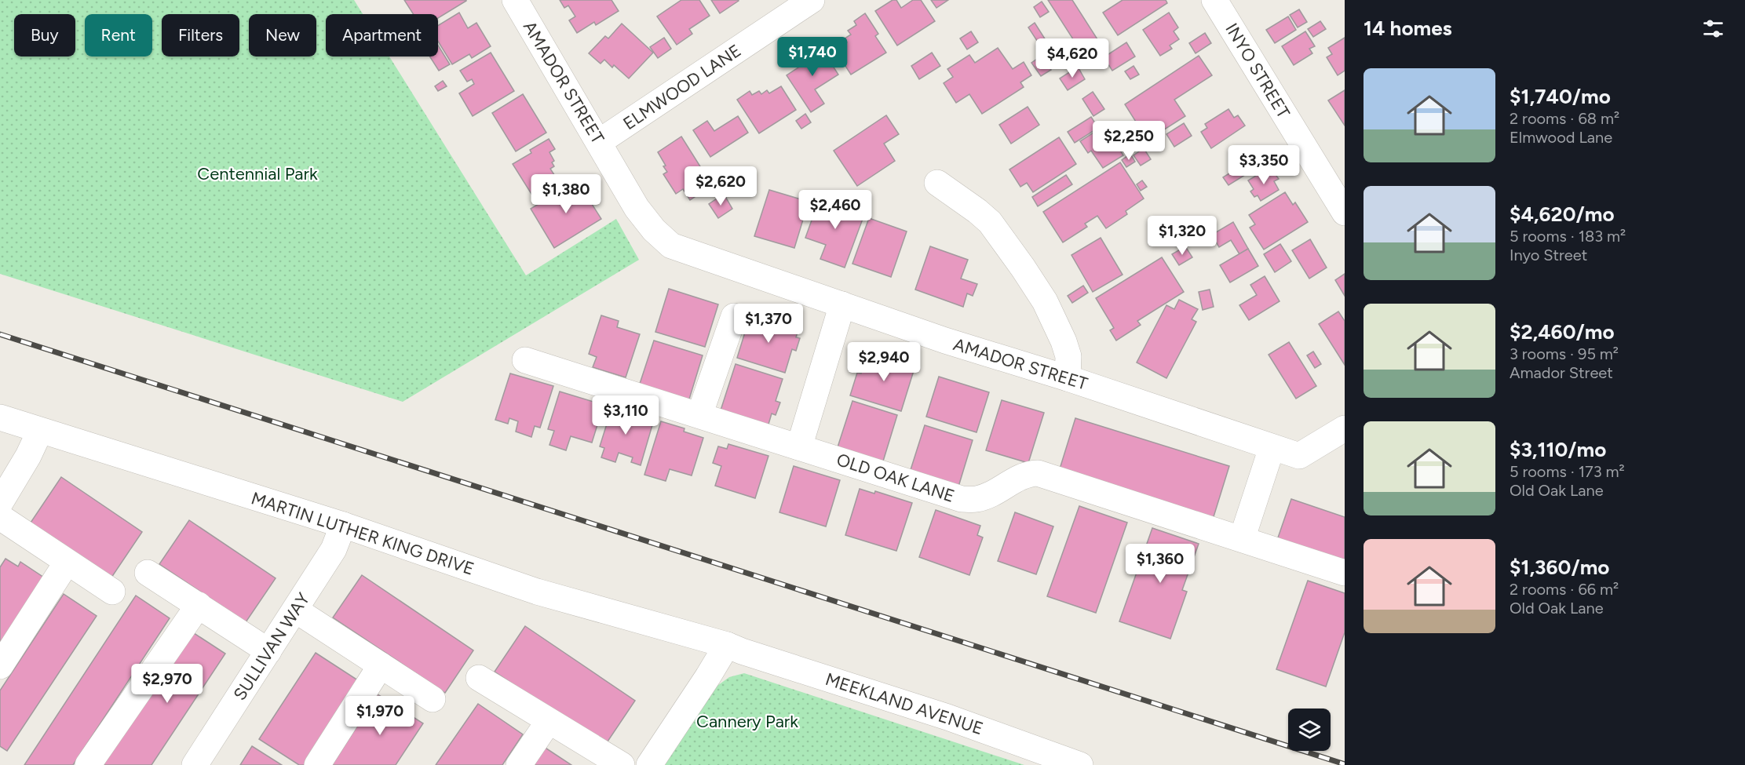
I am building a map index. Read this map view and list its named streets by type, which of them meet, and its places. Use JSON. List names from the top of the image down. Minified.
{"streets":{"street":["INYO STREET","AMADOR STREET","ELMWOOD LANE","OLD OAK LANE","MARTIN LUTHER KING DRIVE","SULLIVAN WAY","MEEKLAND AVENUE"]},"crossings":[["AMADOR STREET","ELMWOOD LANE"],["MARTIN LUTHER KING DRIVE","SULLIVAN WAY"],["MARTIN LUTHER KING DRIVE","MEEKLAND AVENUE"]],"parks":["Centennial Park","Cannery Park"],"page":{"heading":"14 homes","chip":["Buy","Rent","Filters","New","Apartment"],"price":["$1,740","$4,620","$2,250","$3,350","$2,620","$1,380","$2,460","$1,320","$1,370","$2,940","$3,110","$1,360","$2,970","$1,970"],"list":[{"name":"$1,740/mo","note":"2 rooms · 68 m² · Elmwood Lane"},{"name":"$4,620/mo","note":"5 rooms · 183 m² · Inyo Street"},{"name":"$2,460/mo","note":"3 rooms · 95 m² · Amador Street"},{"name":"$3,110/mo","note":"5 rooms · 173 m² · Old Oak Lane"},{"name":"$1,360/mo","note":"2 rooms · 66 m² · Old Oak Lane"}]}}
